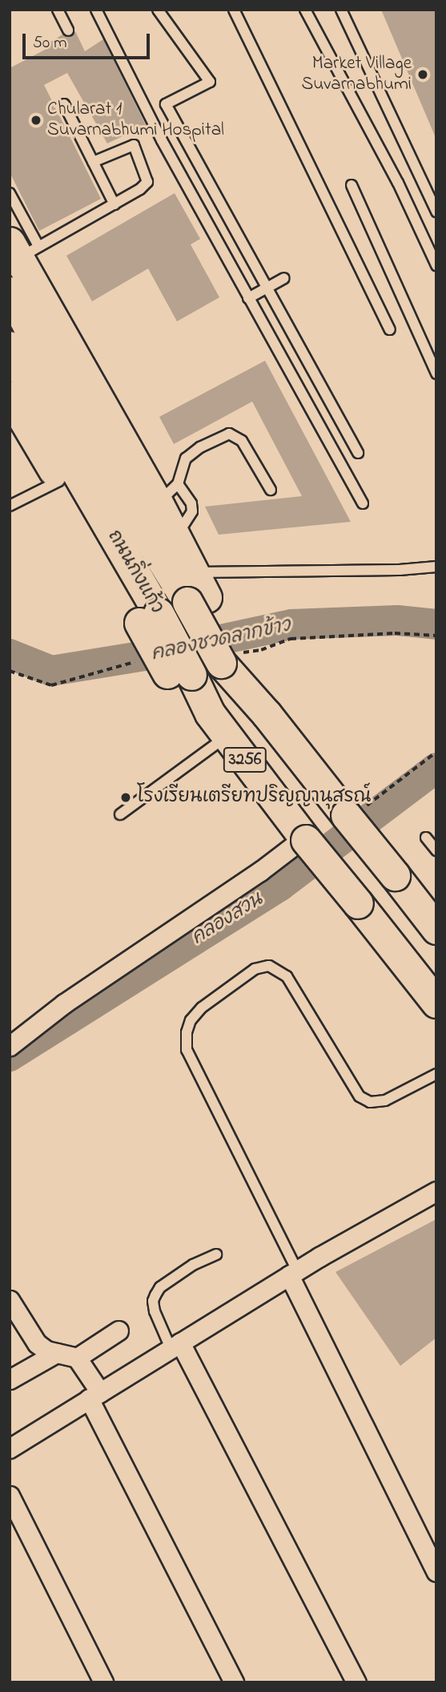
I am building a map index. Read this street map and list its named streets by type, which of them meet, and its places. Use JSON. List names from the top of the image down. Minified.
{"streets":{"main road":["ถนนกิ่งแก้ว","3256"]},"water":["คลองชวดลากข้าว","คลองสวน"],"places":["Market Village Suvarnabhumi","Chularat 1 Suvarnabhumi Hospital","โรงเรียนเตรียทปริญญานุสรณ์"],"scale_bar":"50 m"}
